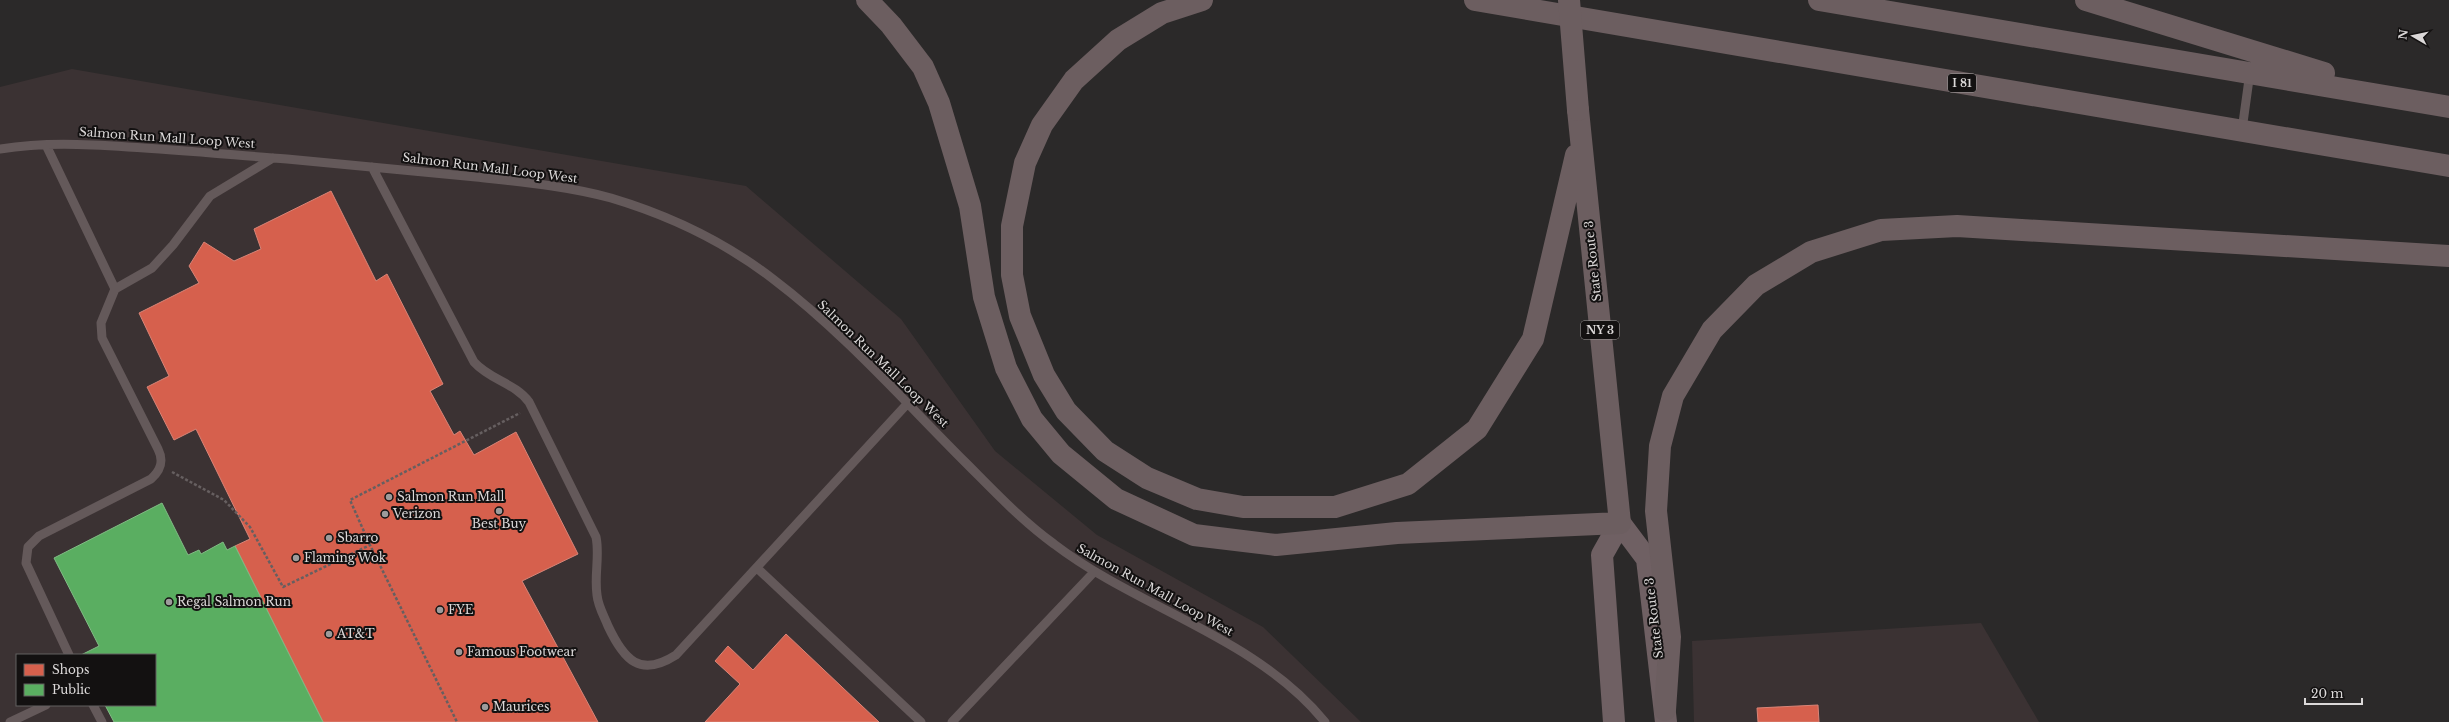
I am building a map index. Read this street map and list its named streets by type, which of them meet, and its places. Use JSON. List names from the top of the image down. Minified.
{"streets":{"highway":["I 81","State Route 3","NY 3"],"lane":["Salmon Run Mall Loop West"]},"places":["Salmon Run Mall","Best Buy","Verizon","Sbarro","Flaming Wok","Regal Salmon Run","FYE","AT&T","Famous Footwear","Maurices"],"legend":["Shops","Public"],"scale_bar":"20 m","north":"left"}
